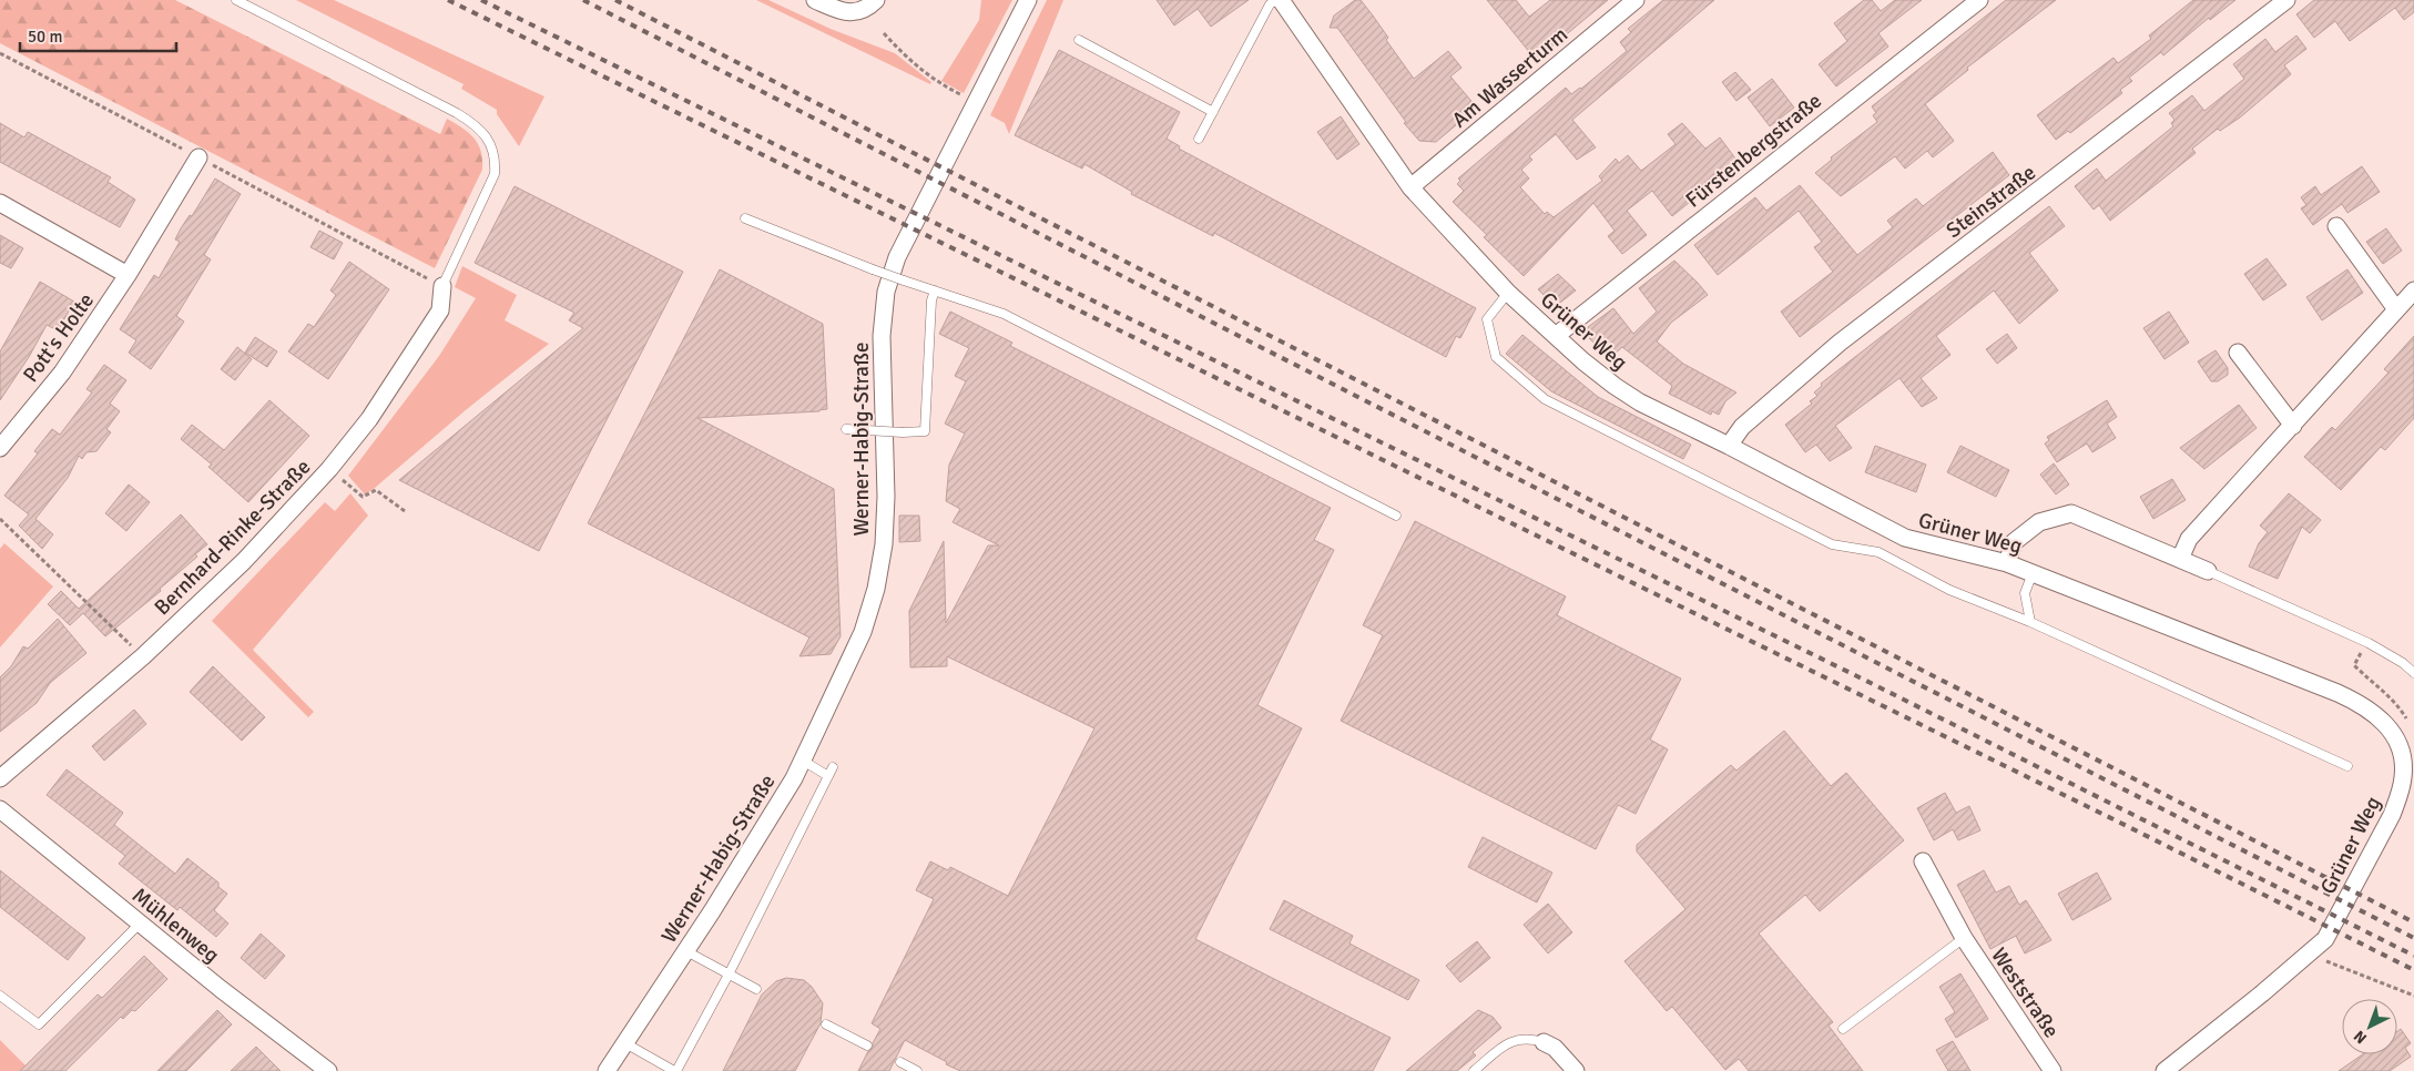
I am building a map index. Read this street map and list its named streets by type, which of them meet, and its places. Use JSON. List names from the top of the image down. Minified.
{"streets":{"street":["Am Wasserturm","Fürstenbergstraße","Steinstraße","Grüner Weg","Pott's Holte","Werner-Habig-Straße","Bernhard-Rinke-Straße","Mühlenweg","Weststraße"]},"crossings":[["Am Wasserturm","Grüner Weg"],["Fürstenbergstraße","Grüner Weg"],["Steinstraße","Grüner Weg"]],"scale_bar":"50 m","north":"bottom left"}
